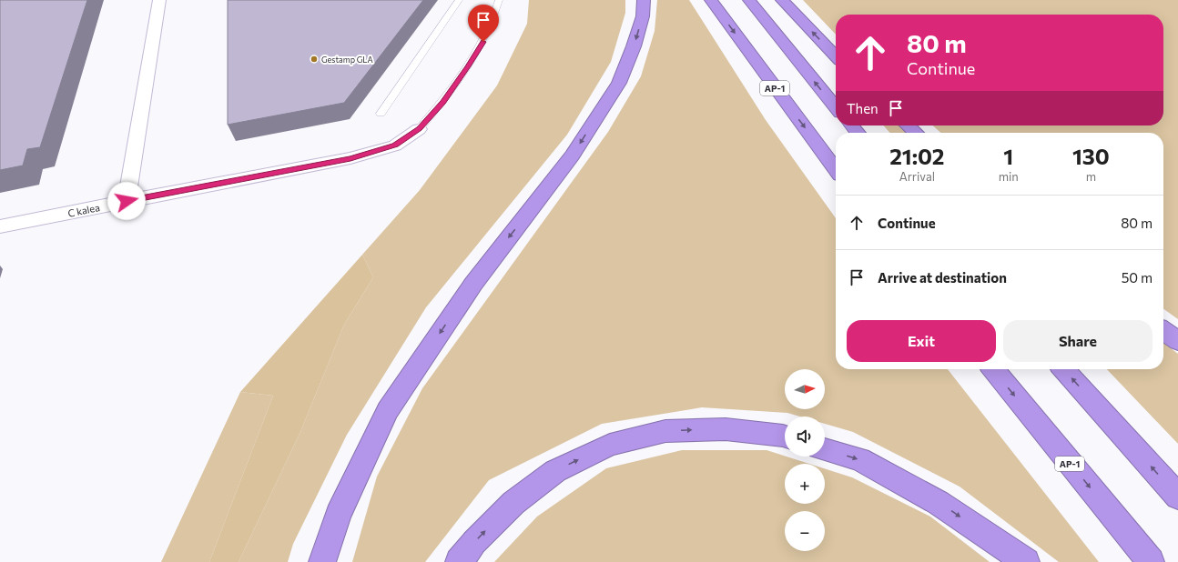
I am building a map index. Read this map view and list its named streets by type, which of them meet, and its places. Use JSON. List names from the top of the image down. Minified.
{"streets":{"highway":["AP-1"],"street":["C kalea"]},"places":["Gestamp GLA"],"north":"right","page":{"turn":["80 m","Continue"],"then":"Then","eta":["21:02","Arrival","1","min","130","m"],"list":[{"name":"Continue","value":"80 m"},{"name":"Arrive at destination","value":"50 m"}],"buttons":["Exit","Share"],"map_buttons":["+","−"]}}
